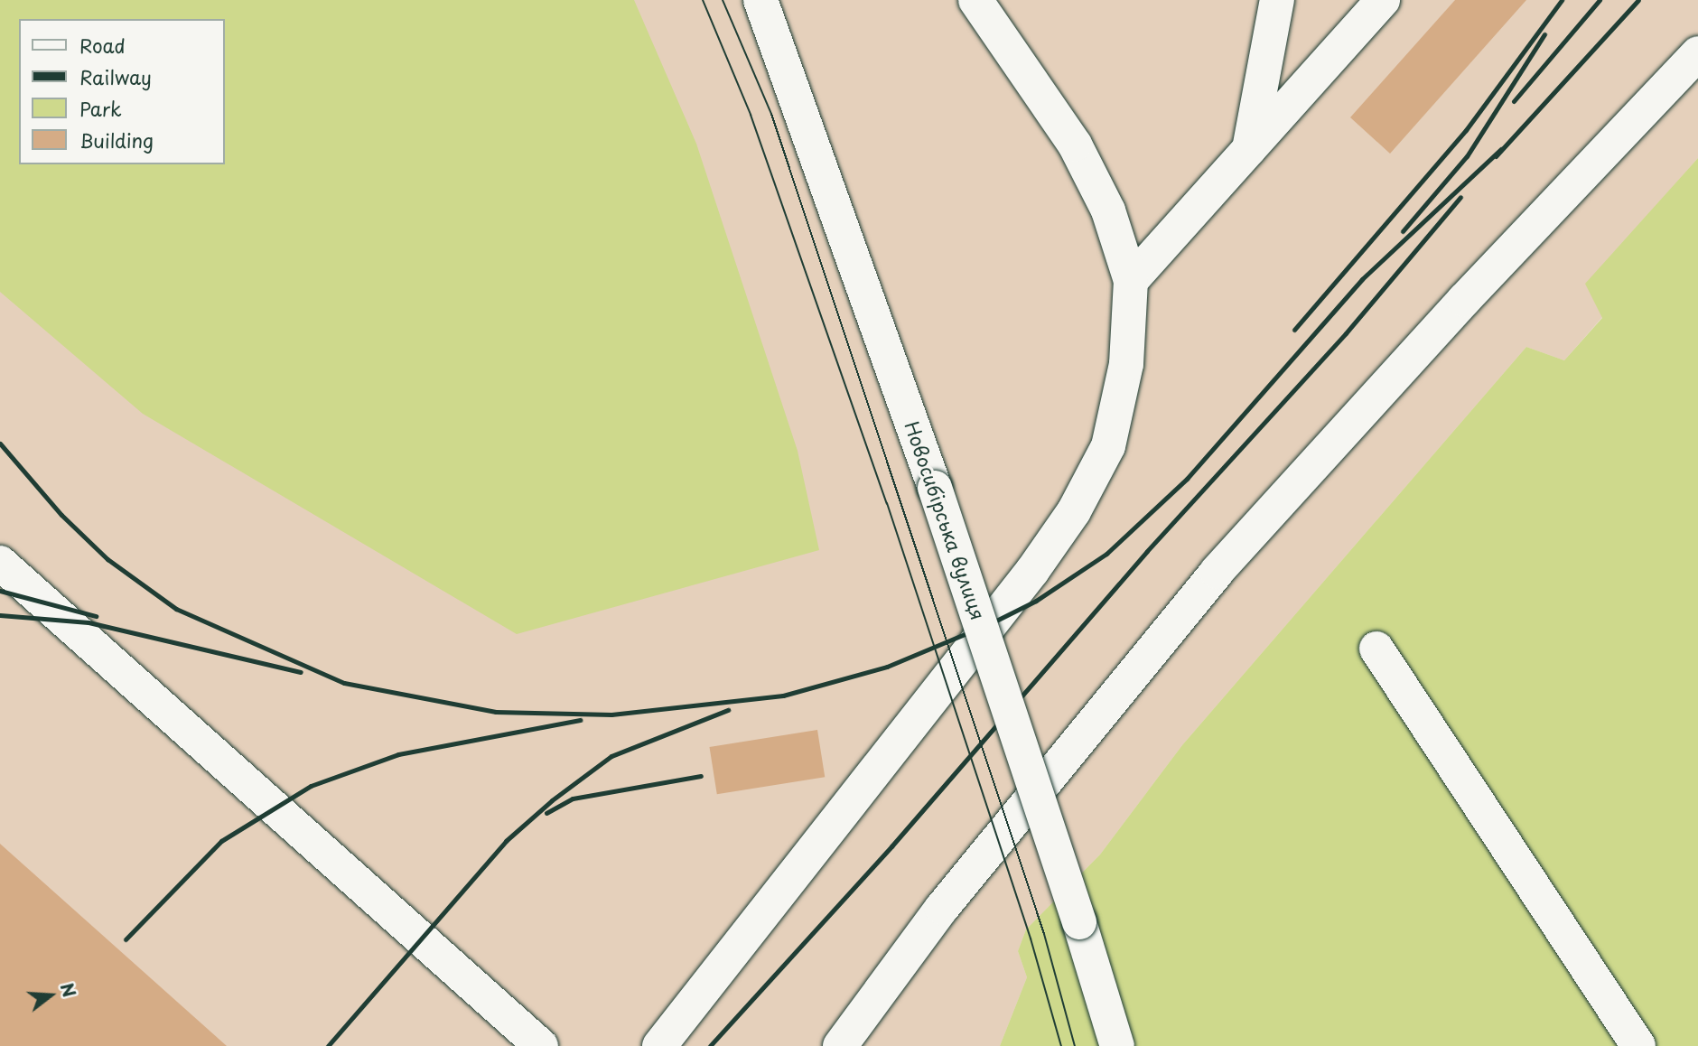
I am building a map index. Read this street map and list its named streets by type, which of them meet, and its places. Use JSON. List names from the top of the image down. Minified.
{"streets":{"main road":["Новосибірська вулиця"]},"legend":["Road","Railway","Park","Building"],"north":"right"}
